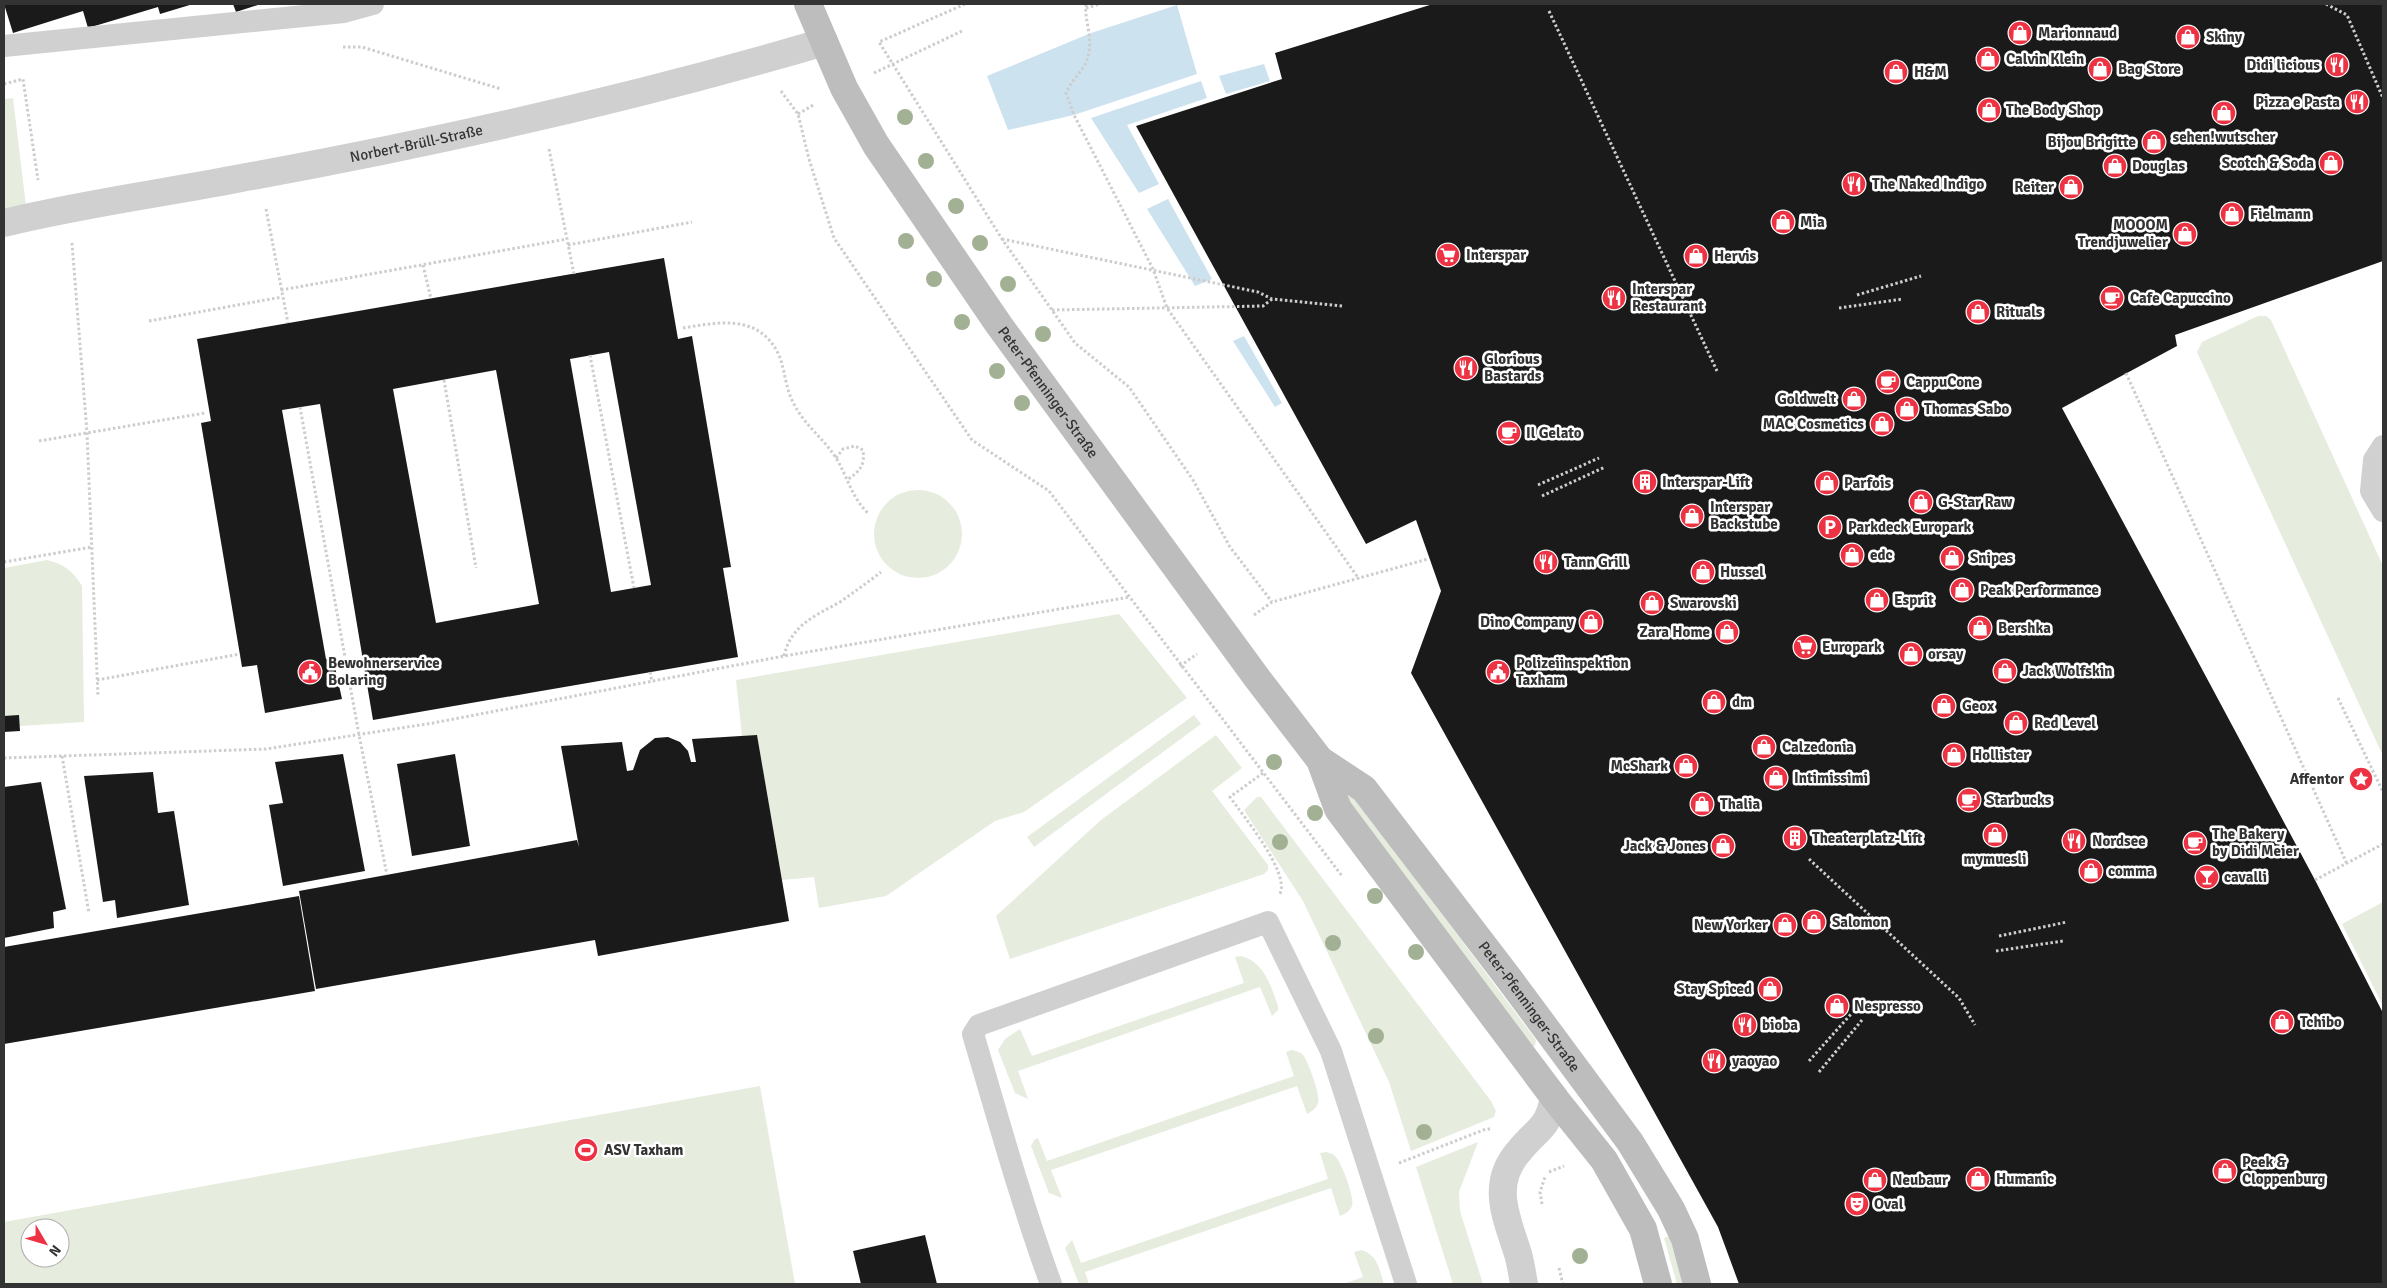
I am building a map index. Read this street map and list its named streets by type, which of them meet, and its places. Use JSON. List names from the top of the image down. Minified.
{"streets":{"street":["Norbert-Brüll-Straße","Peter-Pfenninger-Straße"]},"crossings":[["Norbert-Brüll-Straße","Peter-Pfenninger-Straße"]],"places":{"shop":["Marionnaud","Skiny","Calvin Klein","Bag Store","H&M","The Body Shop","sehen!wutscher","Bijou Brigitte","Scotch & Soda","Douglas","Reiter","Fielmann","Mia","MOOOM Trendjuwelier","Hervis","Rituals","Goldwelt","Thomas Sabo","MAC Cosmetics","Parfois","G-Star Raw","Interspar Backstube","edc","Snipes","Hussel","Peak Performance","Esprit","Swarovski","Dino Company","Bershka","Zara Home","orsay","Jack Wolfskin","dm","Geox","Red Level","Calzedonia","Hollister","McShark","Intimissimi","Thalia","mymuesli","Jack & Jones","comma","Salomon","New Yorker","Stay Spiced","Nespresso","Tchibo","Peek & Cloppenburg","Humanic","Neubaur"],"restaurant":["Didi licious","Pizza e Pasta","The Naked Indigo","Interspar Restaurant","Glorious Bastards","Tann Grill","Nordsee","bioba","yaoyao"],"supermarket":["Interspar","Europark"],"cafe":["Cafe Capuccino","CappuCone","Il Gelato","Starbucks","The Bakery by Didi Meier"],"building":["Interspar-Lift","Theaterplatz-Lift"],"parking":["Parkdeck Europark"],"public building":["Bewohnerservice Bolaring","Polizeiinspektion Taxham"],"place":["Affentor"],"bar":["cavalli"],"sports":["ASV Taxham"],"theatre":["Oval"]},"north":"bottom right"}
